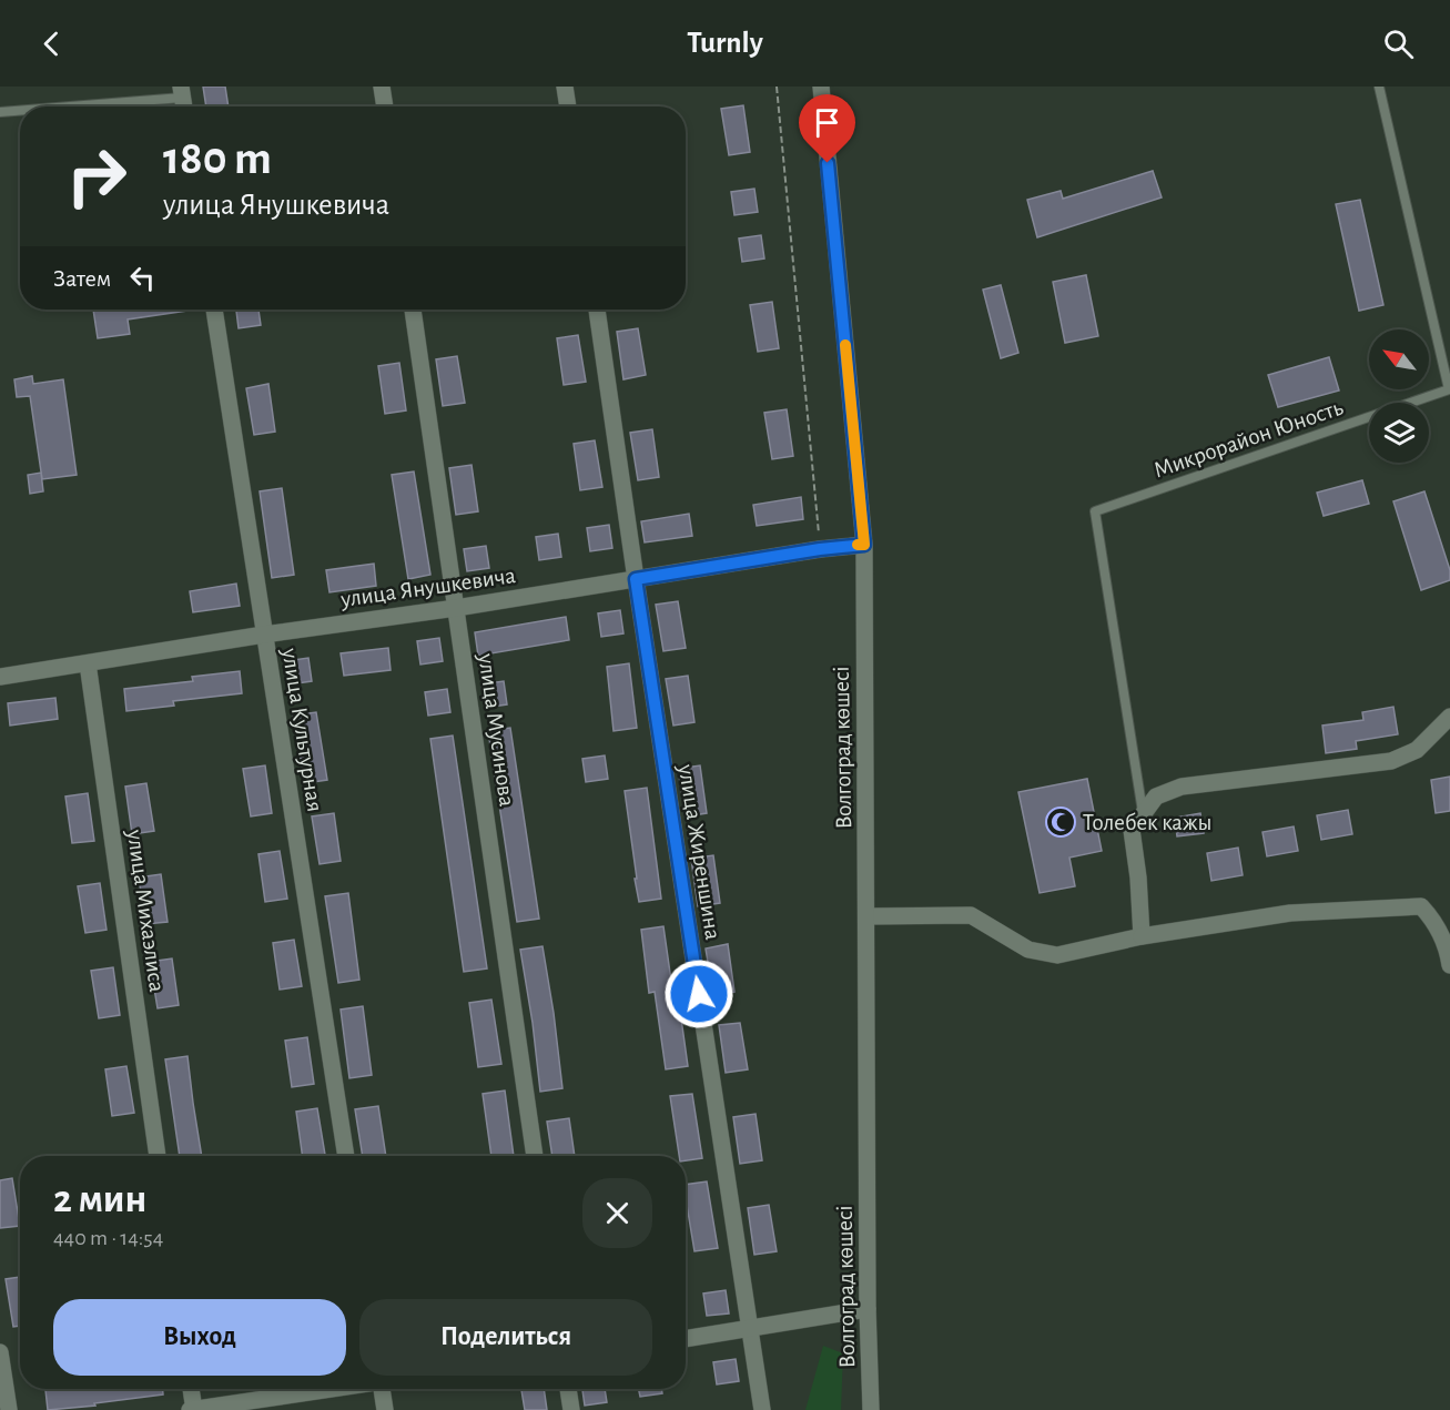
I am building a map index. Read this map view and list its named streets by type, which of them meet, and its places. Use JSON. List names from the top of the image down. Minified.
{"streets":{"street":["улица Янушкевича","улица Культурная","улица Мусинова","Волгоград көшесі","улица Жиреншина","улица Михаэлиса"],"lane":["Микрорайон Юность"]},"crossings":[["улица Янушкевича","улица Культурная"],["улица Янушкевича","улица Мусинова"],["улица Янушкевича","Волгоград көшесі"],["улица Янушкевича","улица Жиреншина"],["улица Янушкевича","улица Михаэлиса"]],"places":{"mosque":["Толебек кажы"]},"north":"top left","page":{"header":"Turnly","turn":["180 m","улица Янушкевича"],"then":"Затем","heading":["2 мин","440 m · 14:54"],"buttons":["Выход","Поделиться"]}}
